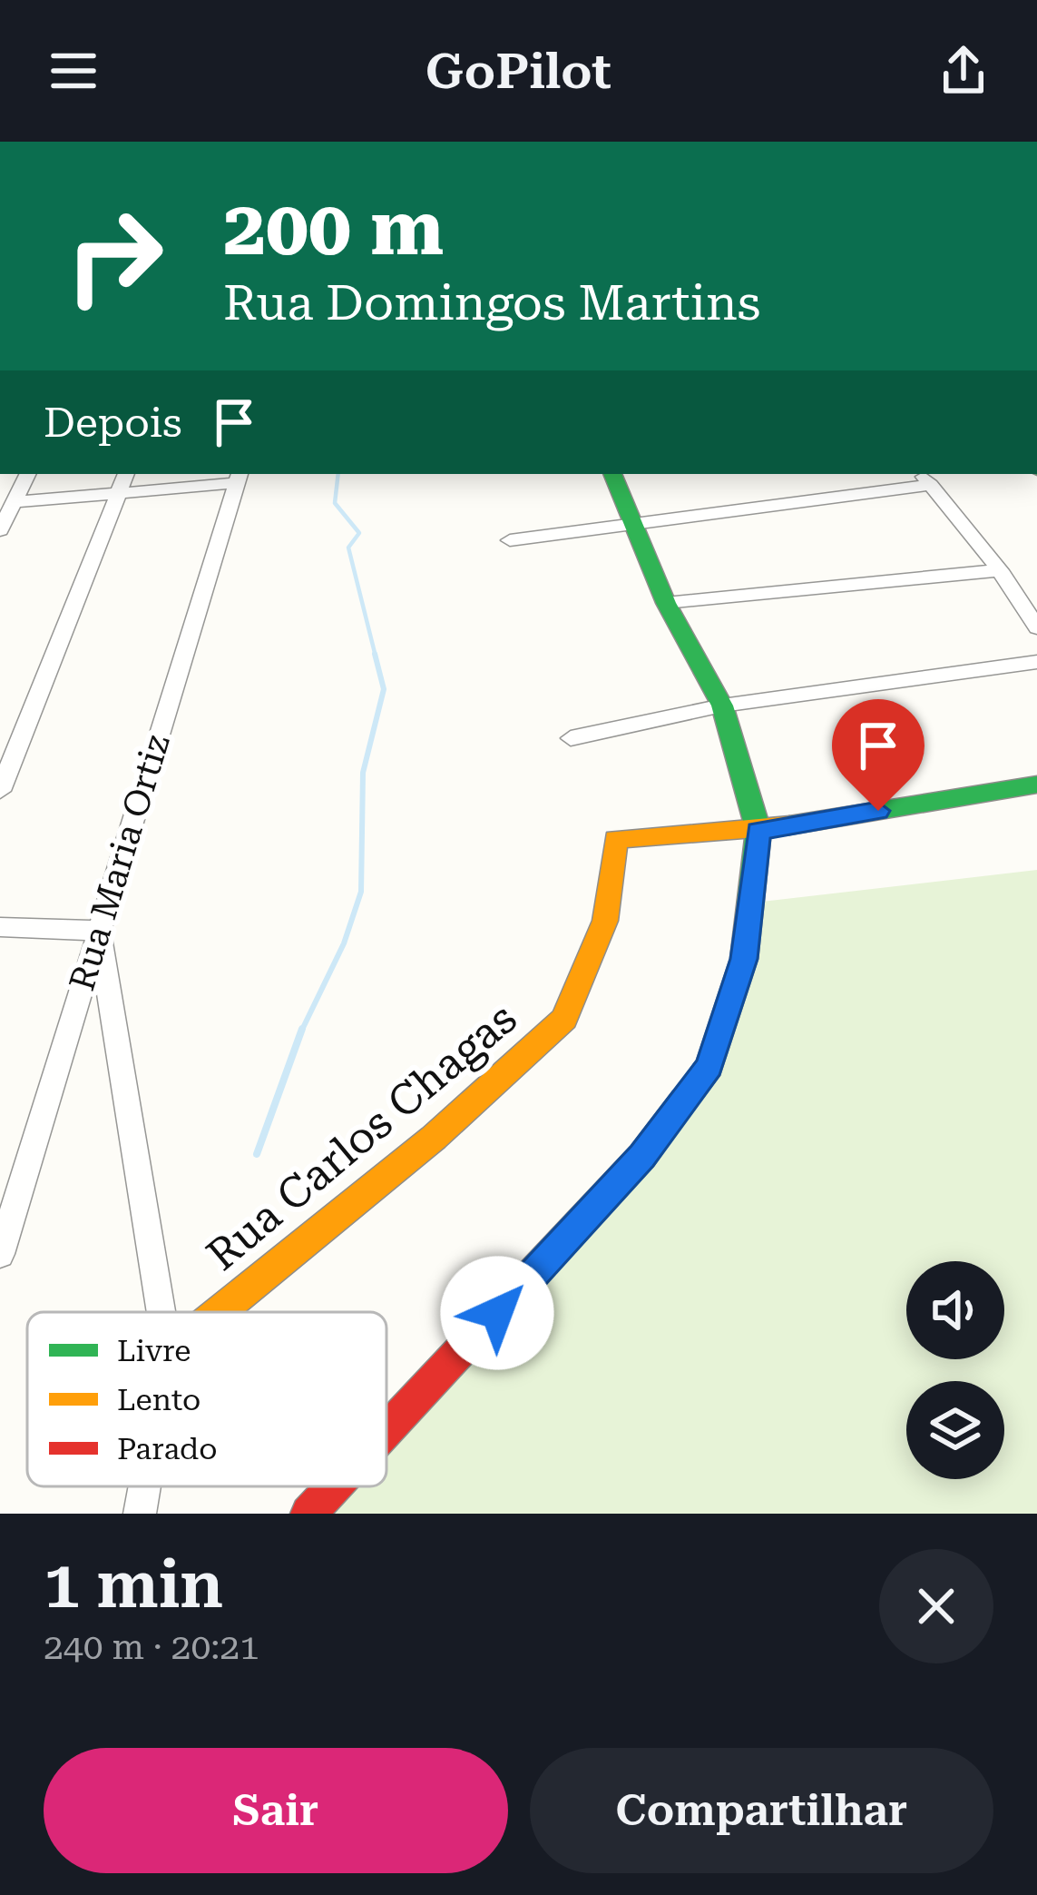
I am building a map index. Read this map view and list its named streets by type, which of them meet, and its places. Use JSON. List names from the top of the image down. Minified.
{"streets":{"street":["Rua Maria Ortiz","Rua Carlos Chagas"]},"legend":["Livre","Lento","Parado"],"page":{"header":"GoPilot","turn":["200 m","Rua Domingos Martins"],"then":"Depois","heading":["1 min","240 m · 20:21"],"buttons":["Sair","Compartilhar"]}}
